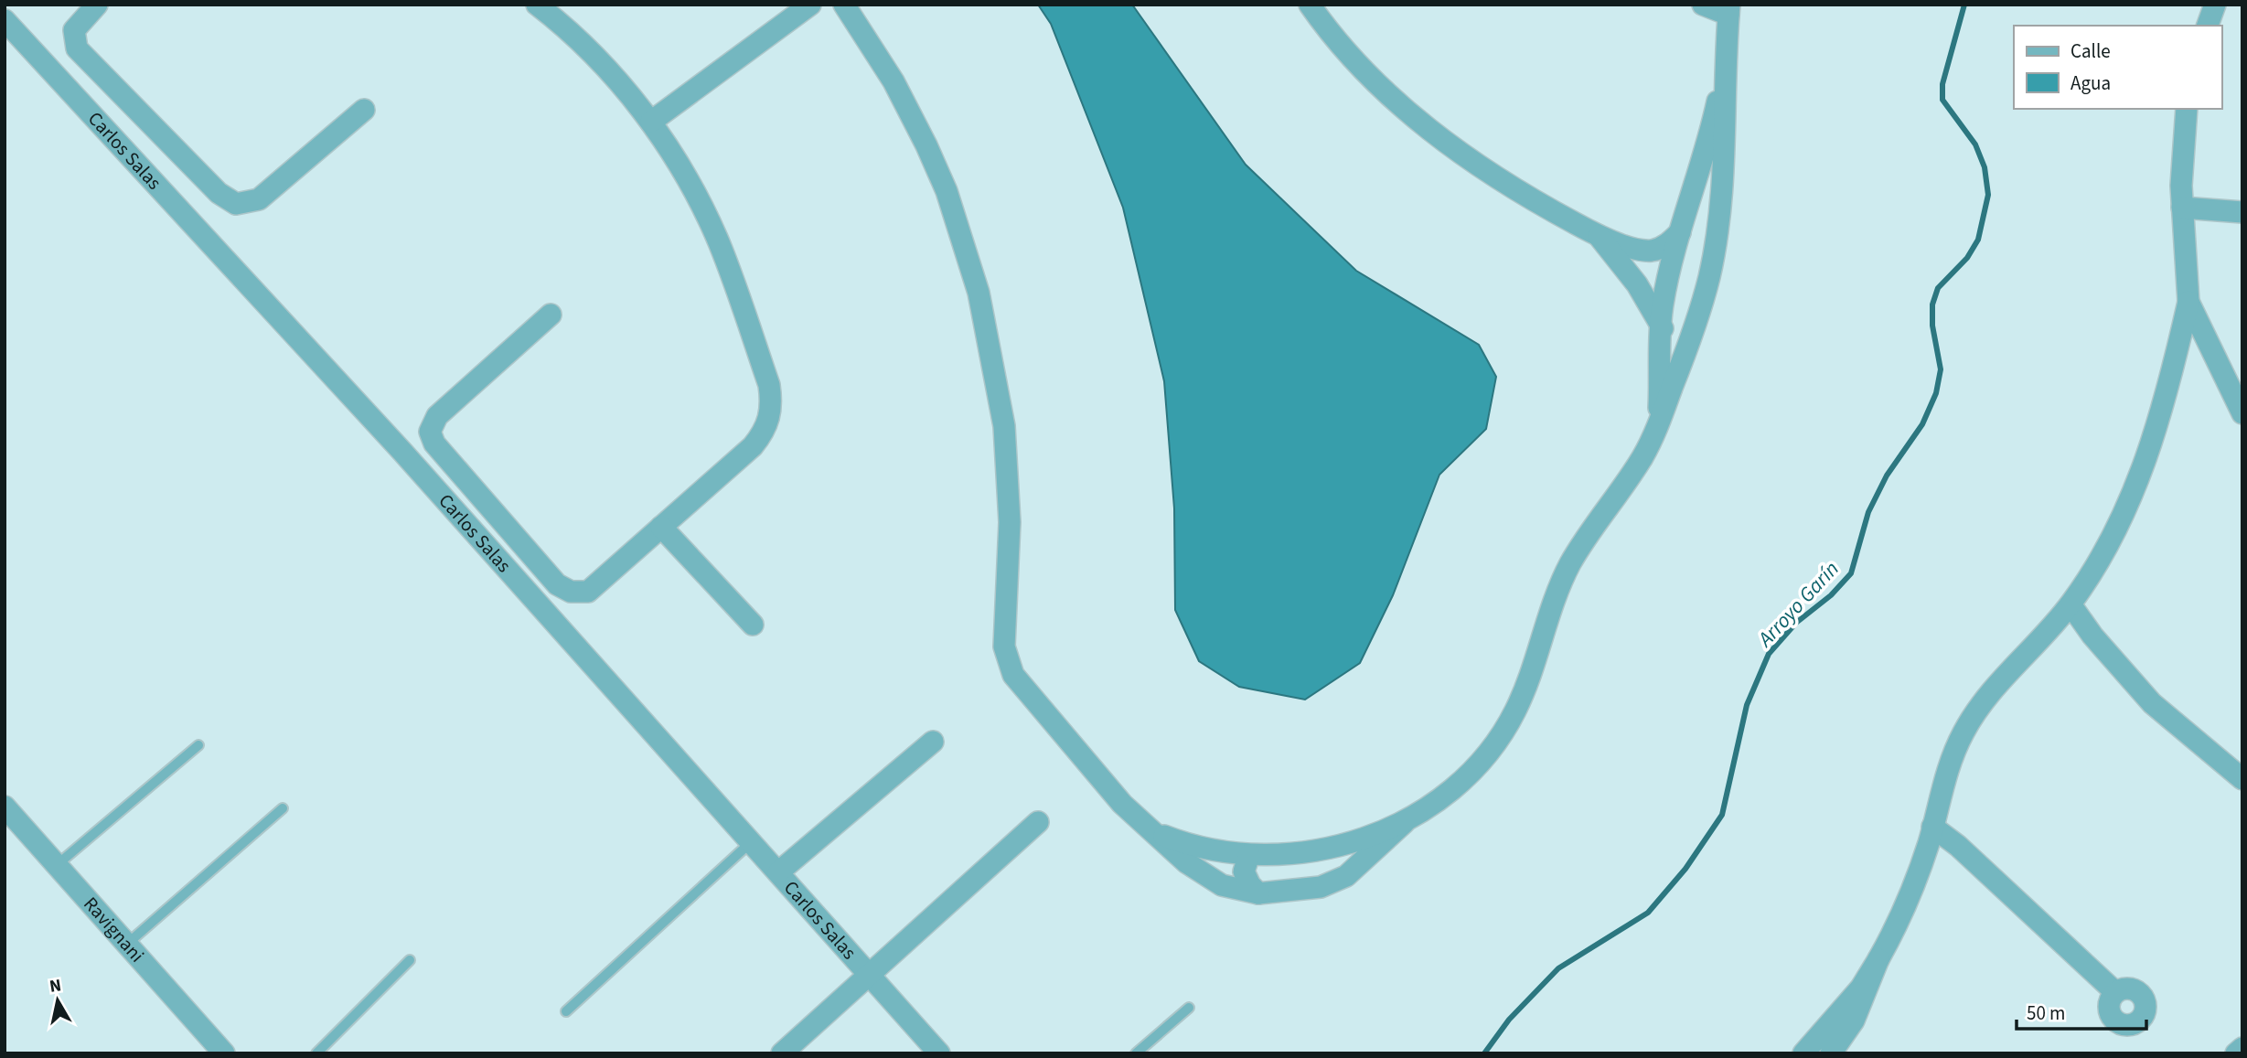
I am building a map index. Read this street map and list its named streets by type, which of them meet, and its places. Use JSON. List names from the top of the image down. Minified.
{"streets":{"street":["Carlos Salas","Ravignani"]},"water":["Arroyo Garín"],"legend":["Calle","Agua"],"scale_bar":"50 m","north":"top"}
